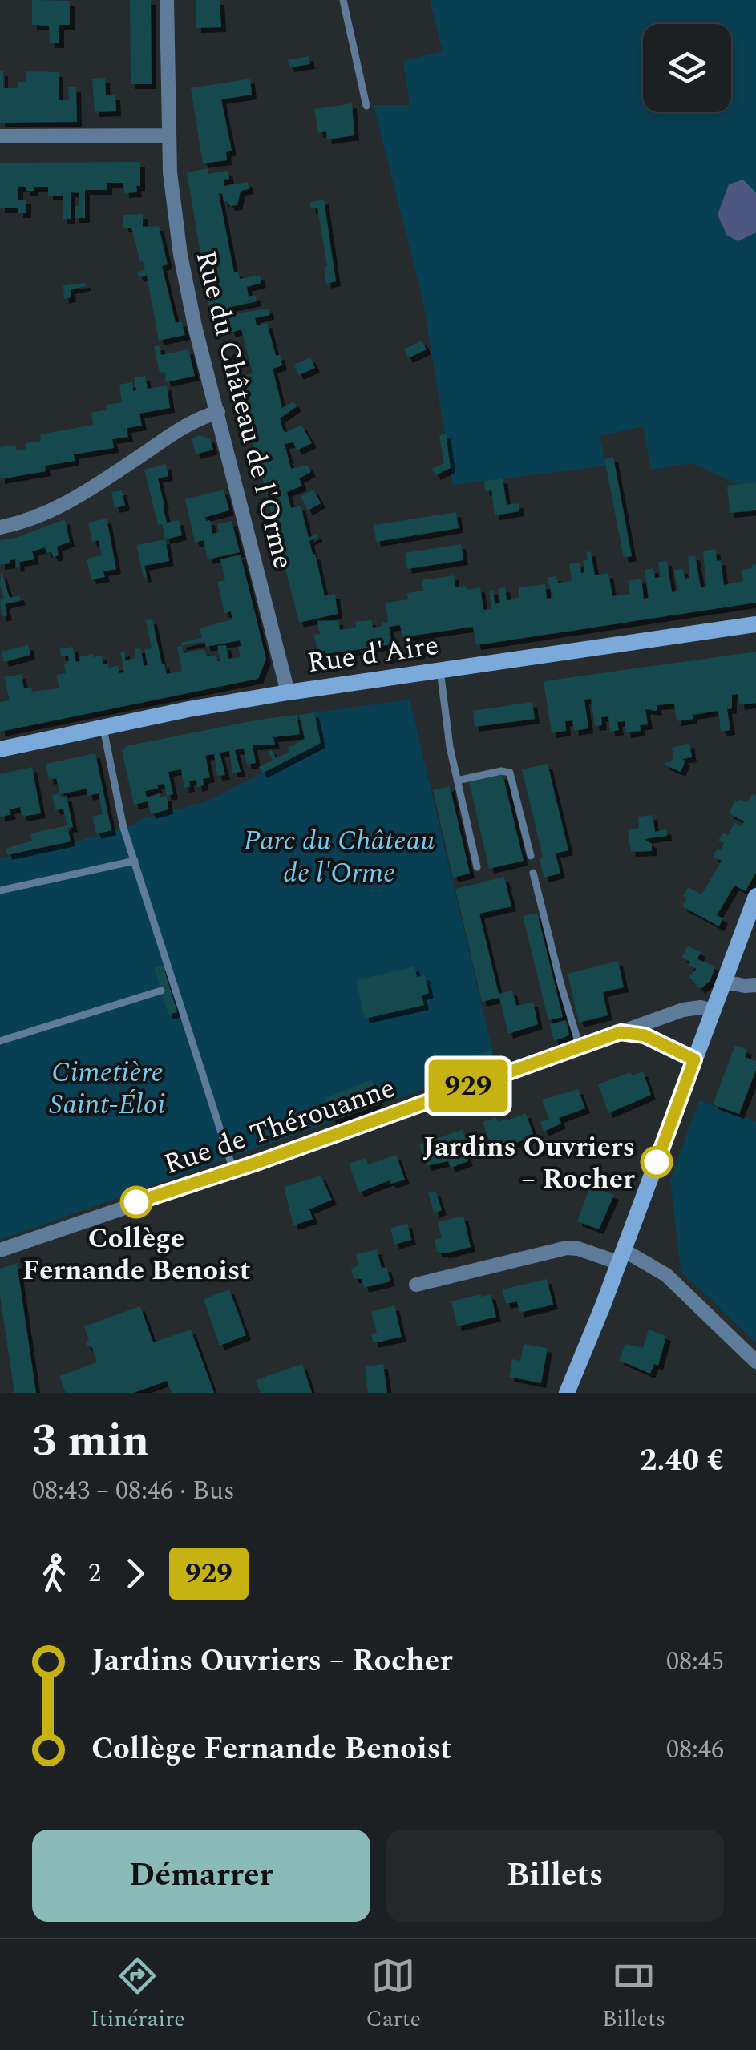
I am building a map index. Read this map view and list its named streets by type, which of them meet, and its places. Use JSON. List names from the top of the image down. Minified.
{"streets":{"main road":["Rue d'Aire"],"street":["Rue du Château de l'Orme","Rue de Thérouanne"]},"crossings":[["Rue du Château de l'Orme","Rue d'Aire"]],"parks":["Parc du Château de l'Orme","Cimetière Saint-Éloi"],"places":["Jardins Ouvriers – Rocher","Collège Fernande Benoist"],"lines":["bus line 929"],"page":{"on_map":"929","heading":["3 min","08:43 – 08:46 · Bus","2.40 €"],"legs":["2","929"],"list":[{"name":"Jardins Ouvriers – Rocher","value":"08:45"},{"name":"Collège Fernande Benoist","value":"08:46"}],"buttons":["Démarrer","Billets"],"tabs":["Itinéraire","Carte","Billets"]}}
